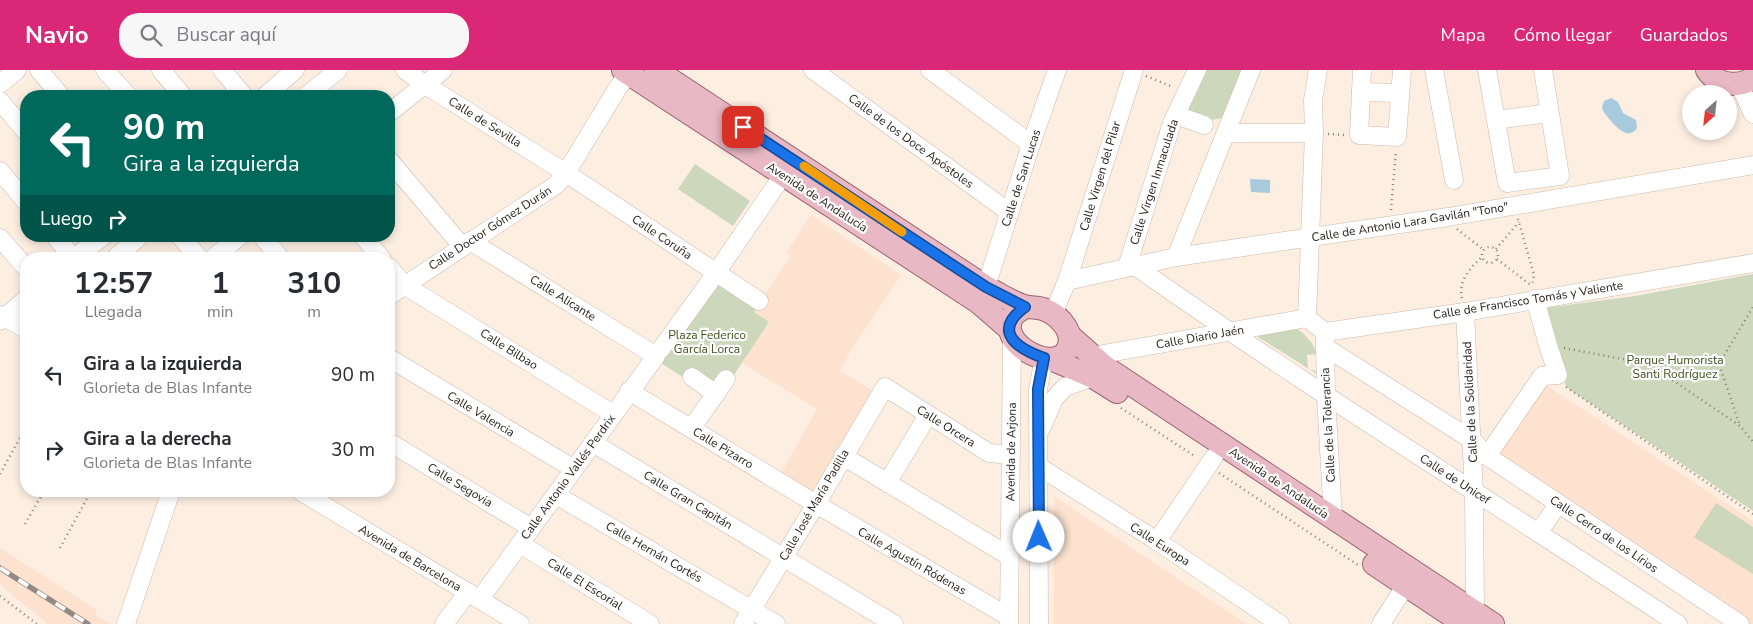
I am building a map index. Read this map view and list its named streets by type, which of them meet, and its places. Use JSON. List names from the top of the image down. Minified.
{"streets":{"main road":["Avenida de Andalucía"],"street":["Calle de Sevilla","Calle de los Doce Apóstoles","Calle Virgen del Pilar","Calle de San Lucas","Calle Virgen Inmaculada","Calle de Antonio Lara Gavilán \"Tono\"","Calle Doctor Gómez Durán","Calle Coruña","Calle Alicante","Calle de Francisco Tomás y Valiente","Calle Diario Jaén","Calle Bilbao","Calle de la Solidaridad","Calle Valencia","Calle de la Tolerancia","Calle Orcera","Calle Pizarro","Avenida de Arjona","Calle Antonio Vallés Perdrix","Calle de Unicef","Calle Segovia","Calle Gran Capitán","Calle José María Padilla","Calle Cerro de los Lírios","Calle Europa","Calle Hernán Cortés","Avenida de Barcelona","Calle Agustín Ródenas","Calle El Escorial"]},"crossings":[["Calle de Sevilla","Calle Doctor Gómez Durán"],["Calle de Sevilla","Calle Coruña"],["Calle de los Doce Apóstoles","Calle de San Lucas"],["Calle Virgen del Pilar","Avenida de Andalucía"],["Calle Virgen del Pilar","Calle de Antonio Lara Gavilán \"Tono\""],["Calle Virgen del Pilar","Avenida de Arjona"],["Calle de San Lucas","Avenida de Andalucía"],["Calle Virgen Inmaculada","Calle de Antonio Lara Gavilán \"Tono\""],["Calle Virgen Inmaculada","Calle de Unicef"],["Avenida de Andalucía","Calle Doctor Gómez Durán"],["Avenida de Andalucía","Calle Diario Jaén"],["Avenida de Andalucía","Calle de la Solidaridad"],["Avenida de Andalucía","Calle de la Tolerancia"],["Avenida de Andalucía","Avenida de Arjona"],["Avenida de Andalucía","Calle Antonio Vallés Perdrix"],["Calle de Antonio Lara Gavilán \"Tono\"","Calle de Unicef"],["Calle Doctor Gómez Durán","Calle Coruña"],["Calle Doctor Gómez Durán","Calle Alicante"],["Calle Doctor Gómez Durán","Calle Bilbao"],["Calle Coruña","Calle Antonio Vallés Perdrix"],["Calle Alicante","Calle Antonio Vallés Perdrix"],["Calle de Francisco Tomás y Valiente","Calle de la Solidaridad"],["Calle de Francisco Tomás y Valiente","Calle de la Tolerancia"],["Calle de Francisco Tomás y Valiente","Calle Cerro de los Lírios"],["Calle Diario Jaén","Avenida de Arjona"],["Calle Diario Jaén","Calle de Unicef"],["Calle Bilbao","Calle Antonio Vallés Perdrix"],["Calle de la Solidaridad","Calle de Unicef"],["Calle de la Solidaridad","Calle Cerro de los Lírios"],["Calle Valencia","Calle Antonio Vallés Perdrix"],["Calle de la Tolerancia","Calle de Unicef"],["Calle de la Tolerancia","Calle Cerro de los Lírios"],["Calle Orcera","Avenida de Arjona"],["Calle Orcera","Calle José María Padilla"],["Calle Pizarro","Calle Antonio Vallés Perdrix"],["Calle Pizarro","Calle José María Padilla"],["Calle Pizarro","Calle Agustín Ródenas"],["Avenida de Arjona","Calle Europa"],["Avenida de Arjona","Calle Agustín Ródenas"],["Calle Antonio Vallés Perdrix","Calle Segovia"],["Calle Antonio Vallés Perdrix","Calle Gran Capitán"],["Calle Antonio Vallés Perdrix","Calle Hernán Cortés"],["Calle Antonio Vallés Perdrix","Avenida de Barcelona"],["Calle Antonio Vallés Perdrix","Calle El Escorial"],["Calle Gran Capitán","Calle José María Padilla"],["Calle José María Padilla","Calle Hernán Cortés"],["Calle José María Padilla","Calle Agustín Ródenas"]],"parks":["Plaza Federico García Lorca","Parque Humorista Santi Rodríguez"],"north":"bottom left","page":{"header":"Navio","search":"Buscar aquí","nav":["Mapa","Cómo llegar","Guardados"],"turn":["90 m","Gira a la izquierda"],"then":"Luego","eta":["12:57","Llegada","1","min","310","m"],"list":[{"name":"Gira a la izquierda","note":"Glorieta de Blas Infante","value":"90 m"},{"name":"Gira a la derecha","note":"Glorieta de Blas Infante","value":"30 m"}]}}
